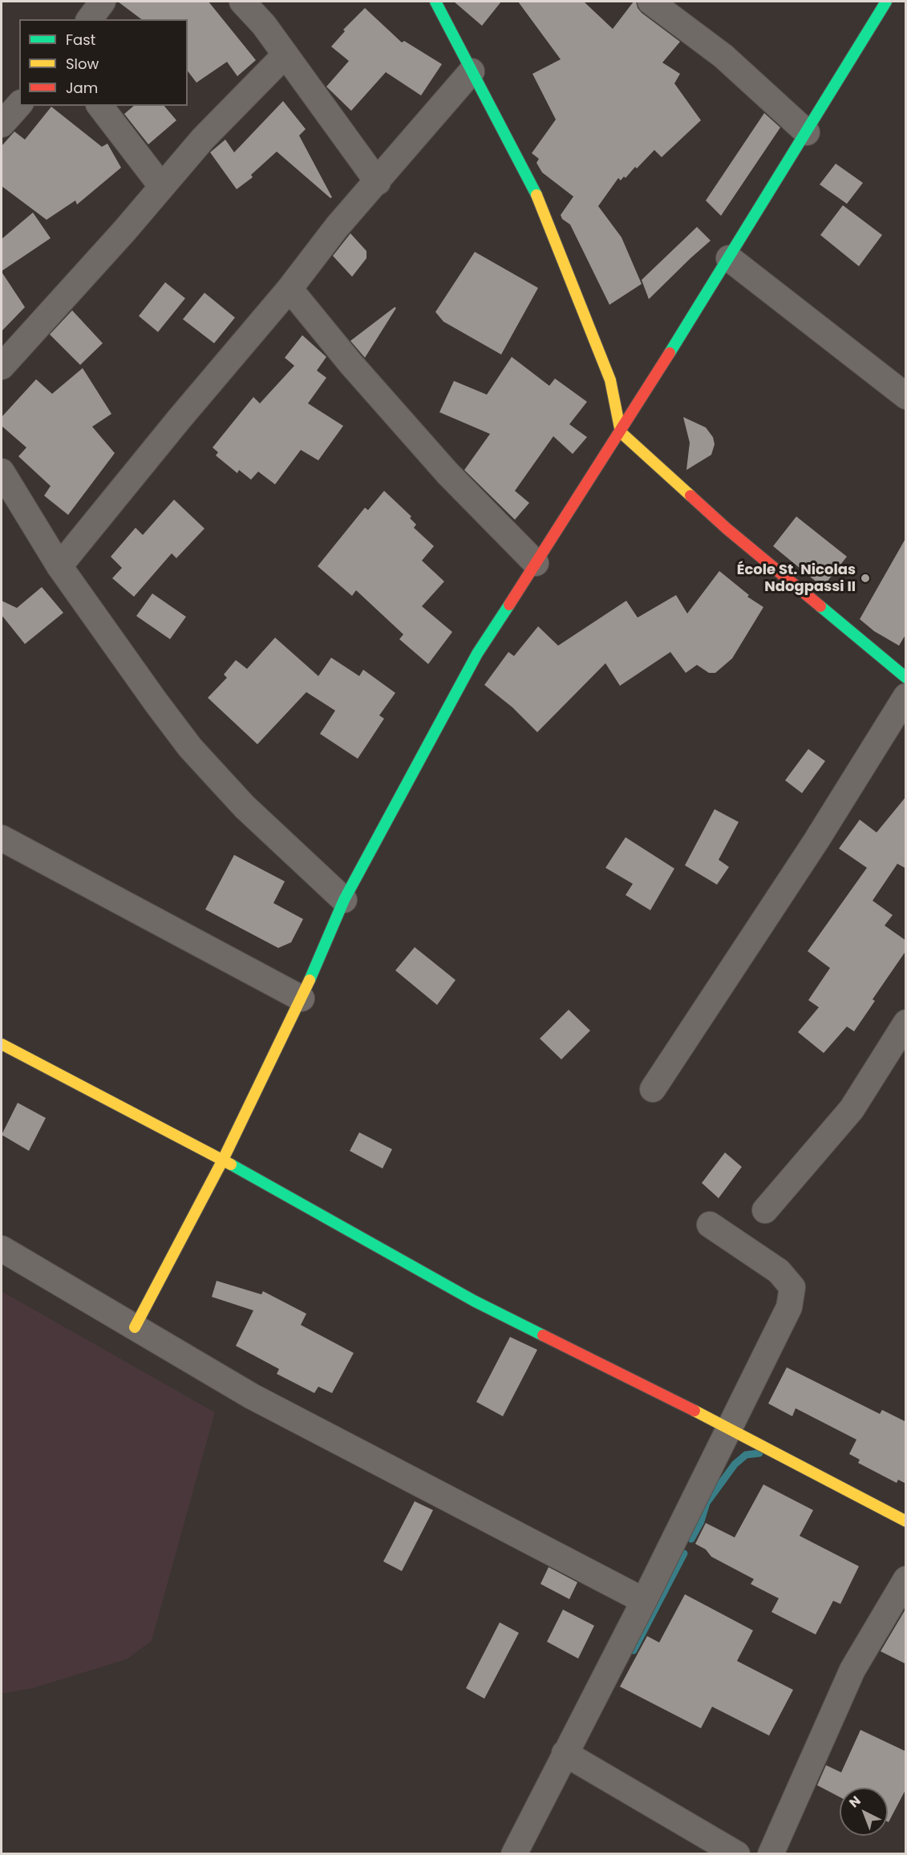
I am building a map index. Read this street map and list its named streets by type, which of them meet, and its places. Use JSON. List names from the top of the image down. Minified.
{"places":["École St. Nicolas Ndogpassi II"],"legend":["Fast","Slow","Jam"],"north":"top left"}
